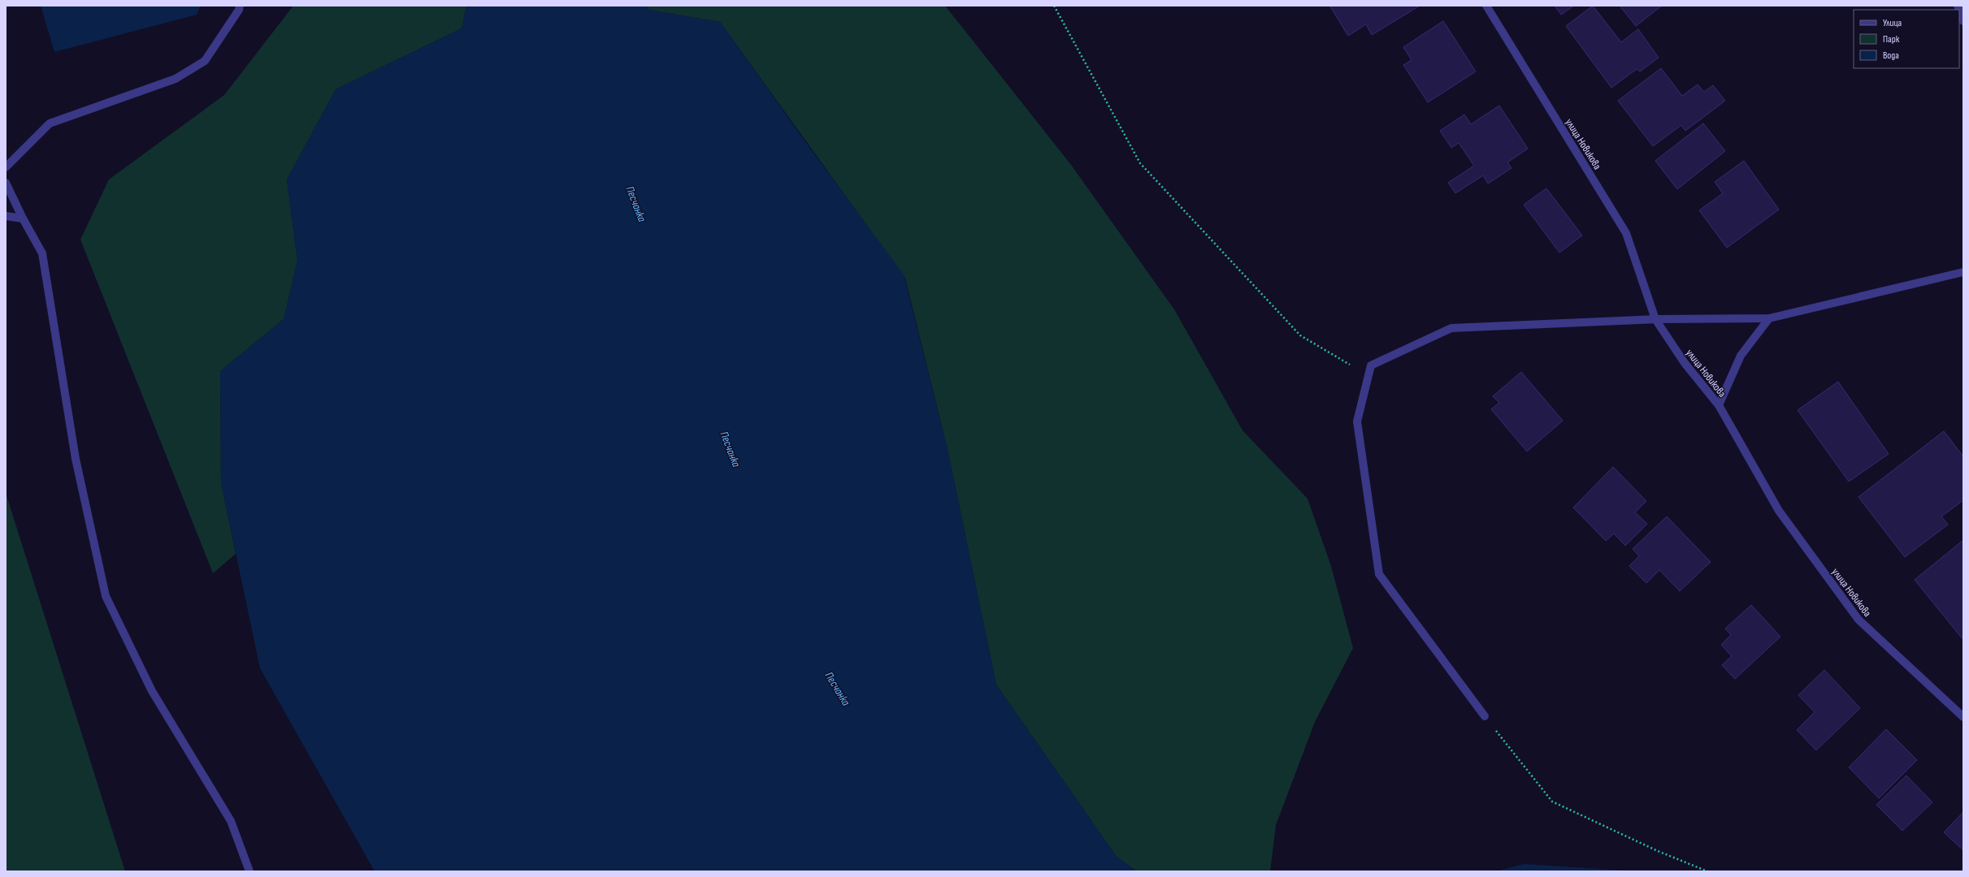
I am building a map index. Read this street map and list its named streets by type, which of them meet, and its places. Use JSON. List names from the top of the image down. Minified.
{"streets":{"street":["улица Новикова"]},"water":["Песчанка"],"legend":["Улица","Парк","Вода"]}
